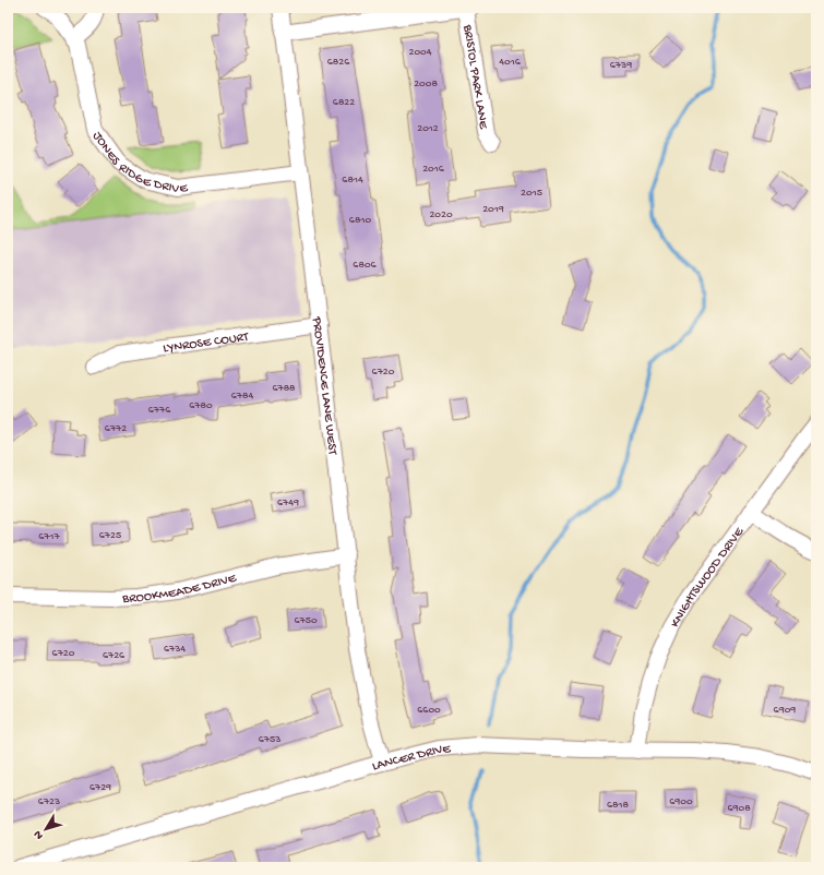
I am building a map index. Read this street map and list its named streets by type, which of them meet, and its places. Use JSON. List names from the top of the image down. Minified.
{"streets":{"street":["BRISTOL PARK LANE","JONES RIDGE DRIVE","LYNROSE COURT","PROVIDENCE LANE WEST","KNIGHTSWOOD DRIVE","BROOKMEADE DRIVE","LANCER DRIVE"]},"crossings":[["JONES RIDGE DRIVE","PROVIDENCE LANE WEST"],["LYNROSE COURT","PROVIDENCE LANE WEST"],["PROVIDENCE LANE WEST","BROOKMEADE DRIVE"],["PROVIDENCE LANE WEST","LANCER DRIVE"],["KNIGHTSWOOD DRIVE","LANCER DRIVE"]],"house_numbers":["2004","6826","4016","6739","2008","6822","2012","2016","6814","2015","2019","2020","6810","6806","6720","6788","6784","6780","6776","6772","6749","6725","6717","6750","6734","6720","6726","6600","6909","6753","6729","6723","6900","6818","6908"],"north":"bottom left"}
